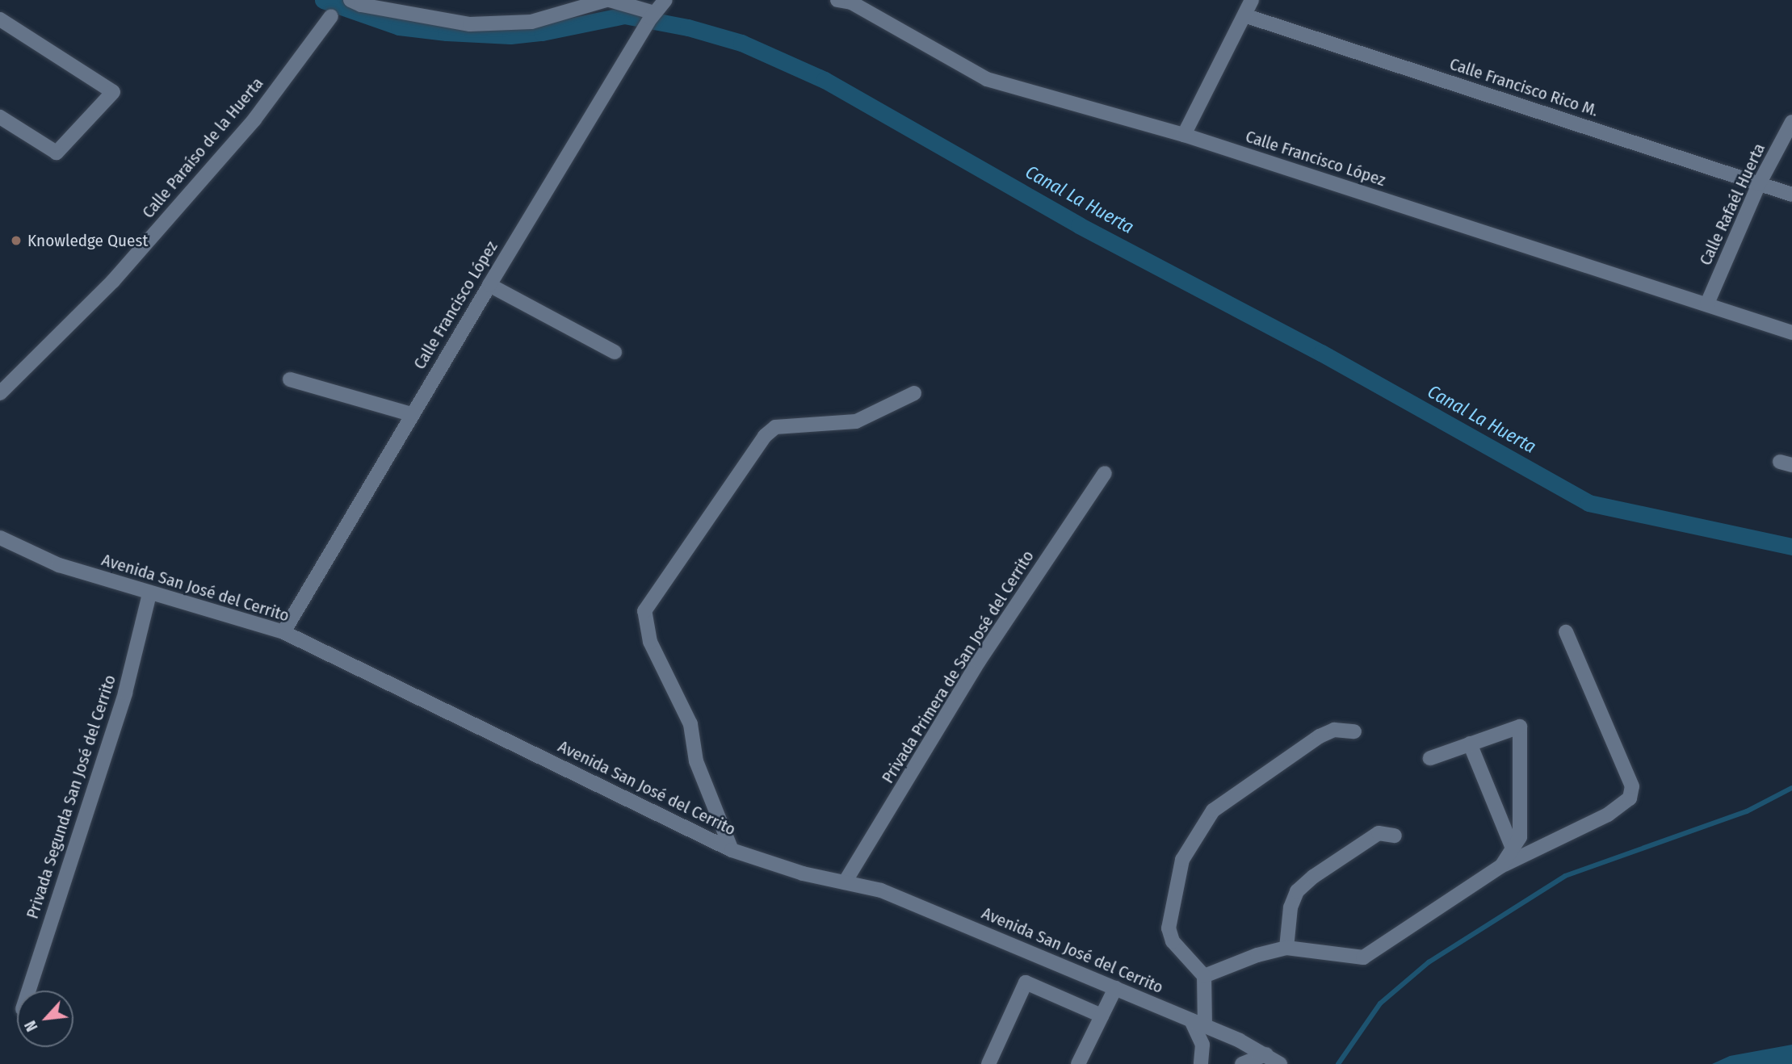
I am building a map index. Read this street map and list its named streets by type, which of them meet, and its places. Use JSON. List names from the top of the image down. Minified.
{"streets":{"street":["Calle Francisco Rico M.","Calle Paraíso de la Huerta","Calle Francisco López","Calle Rafaél Huerta","Avenida San José del Cerrito","Privada Primera de San José del Cerrito","Privada Segunda San José del Cerrito"]},"crossings":[["Calle Francisco Rico M.","Calle Rafaél Huerta"],["Calle Francisco López","Calle Rafaél Huerta"],["Calle Francisco López","Avenida San José del Cerrito"],["Avenida San José del Cerrito","Privada Primera de San José del Cerrito"],["Avenida San José del Cerrito","Privada Segunda San José del Cerrito"]],"water":["Canal La Huerta"],"places":["Knowledge Quest"],"north":"bottom left"}
